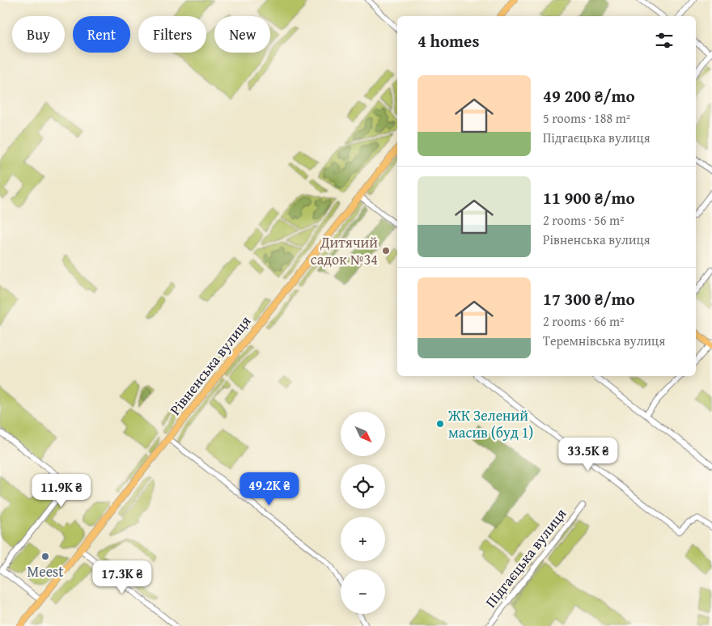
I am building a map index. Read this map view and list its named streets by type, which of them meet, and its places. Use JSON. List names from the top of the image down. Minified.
{"streets":{"main road":["Рівненська вулиця"],"street":["Підгаєцька вулиця"]},"places":["Дитячий садок №34","ЖК Зелений масив (буд 1)","Meest"],"north":"bottom right","page":{"chip":["Buy","Rent","Filters","New"],"heading":"4 homes","list":[{"name":"49 200 ₴/mo","note":"5 rooms · 188 m² · Підгаєцька вулиця"},{"name":"11 900 ₴/mo","note":"2 rooms · 56 m² · Рівненська вулиця"},{"name":"17 300 ₴/mo","note":"2 rooms · 66 m² · Теремнівська вулиця"}],"map_buttons":["+","−"],"price":["33.5K ₴","49.2K ₴","11.9K ₴","17.3K ₴"]}}
